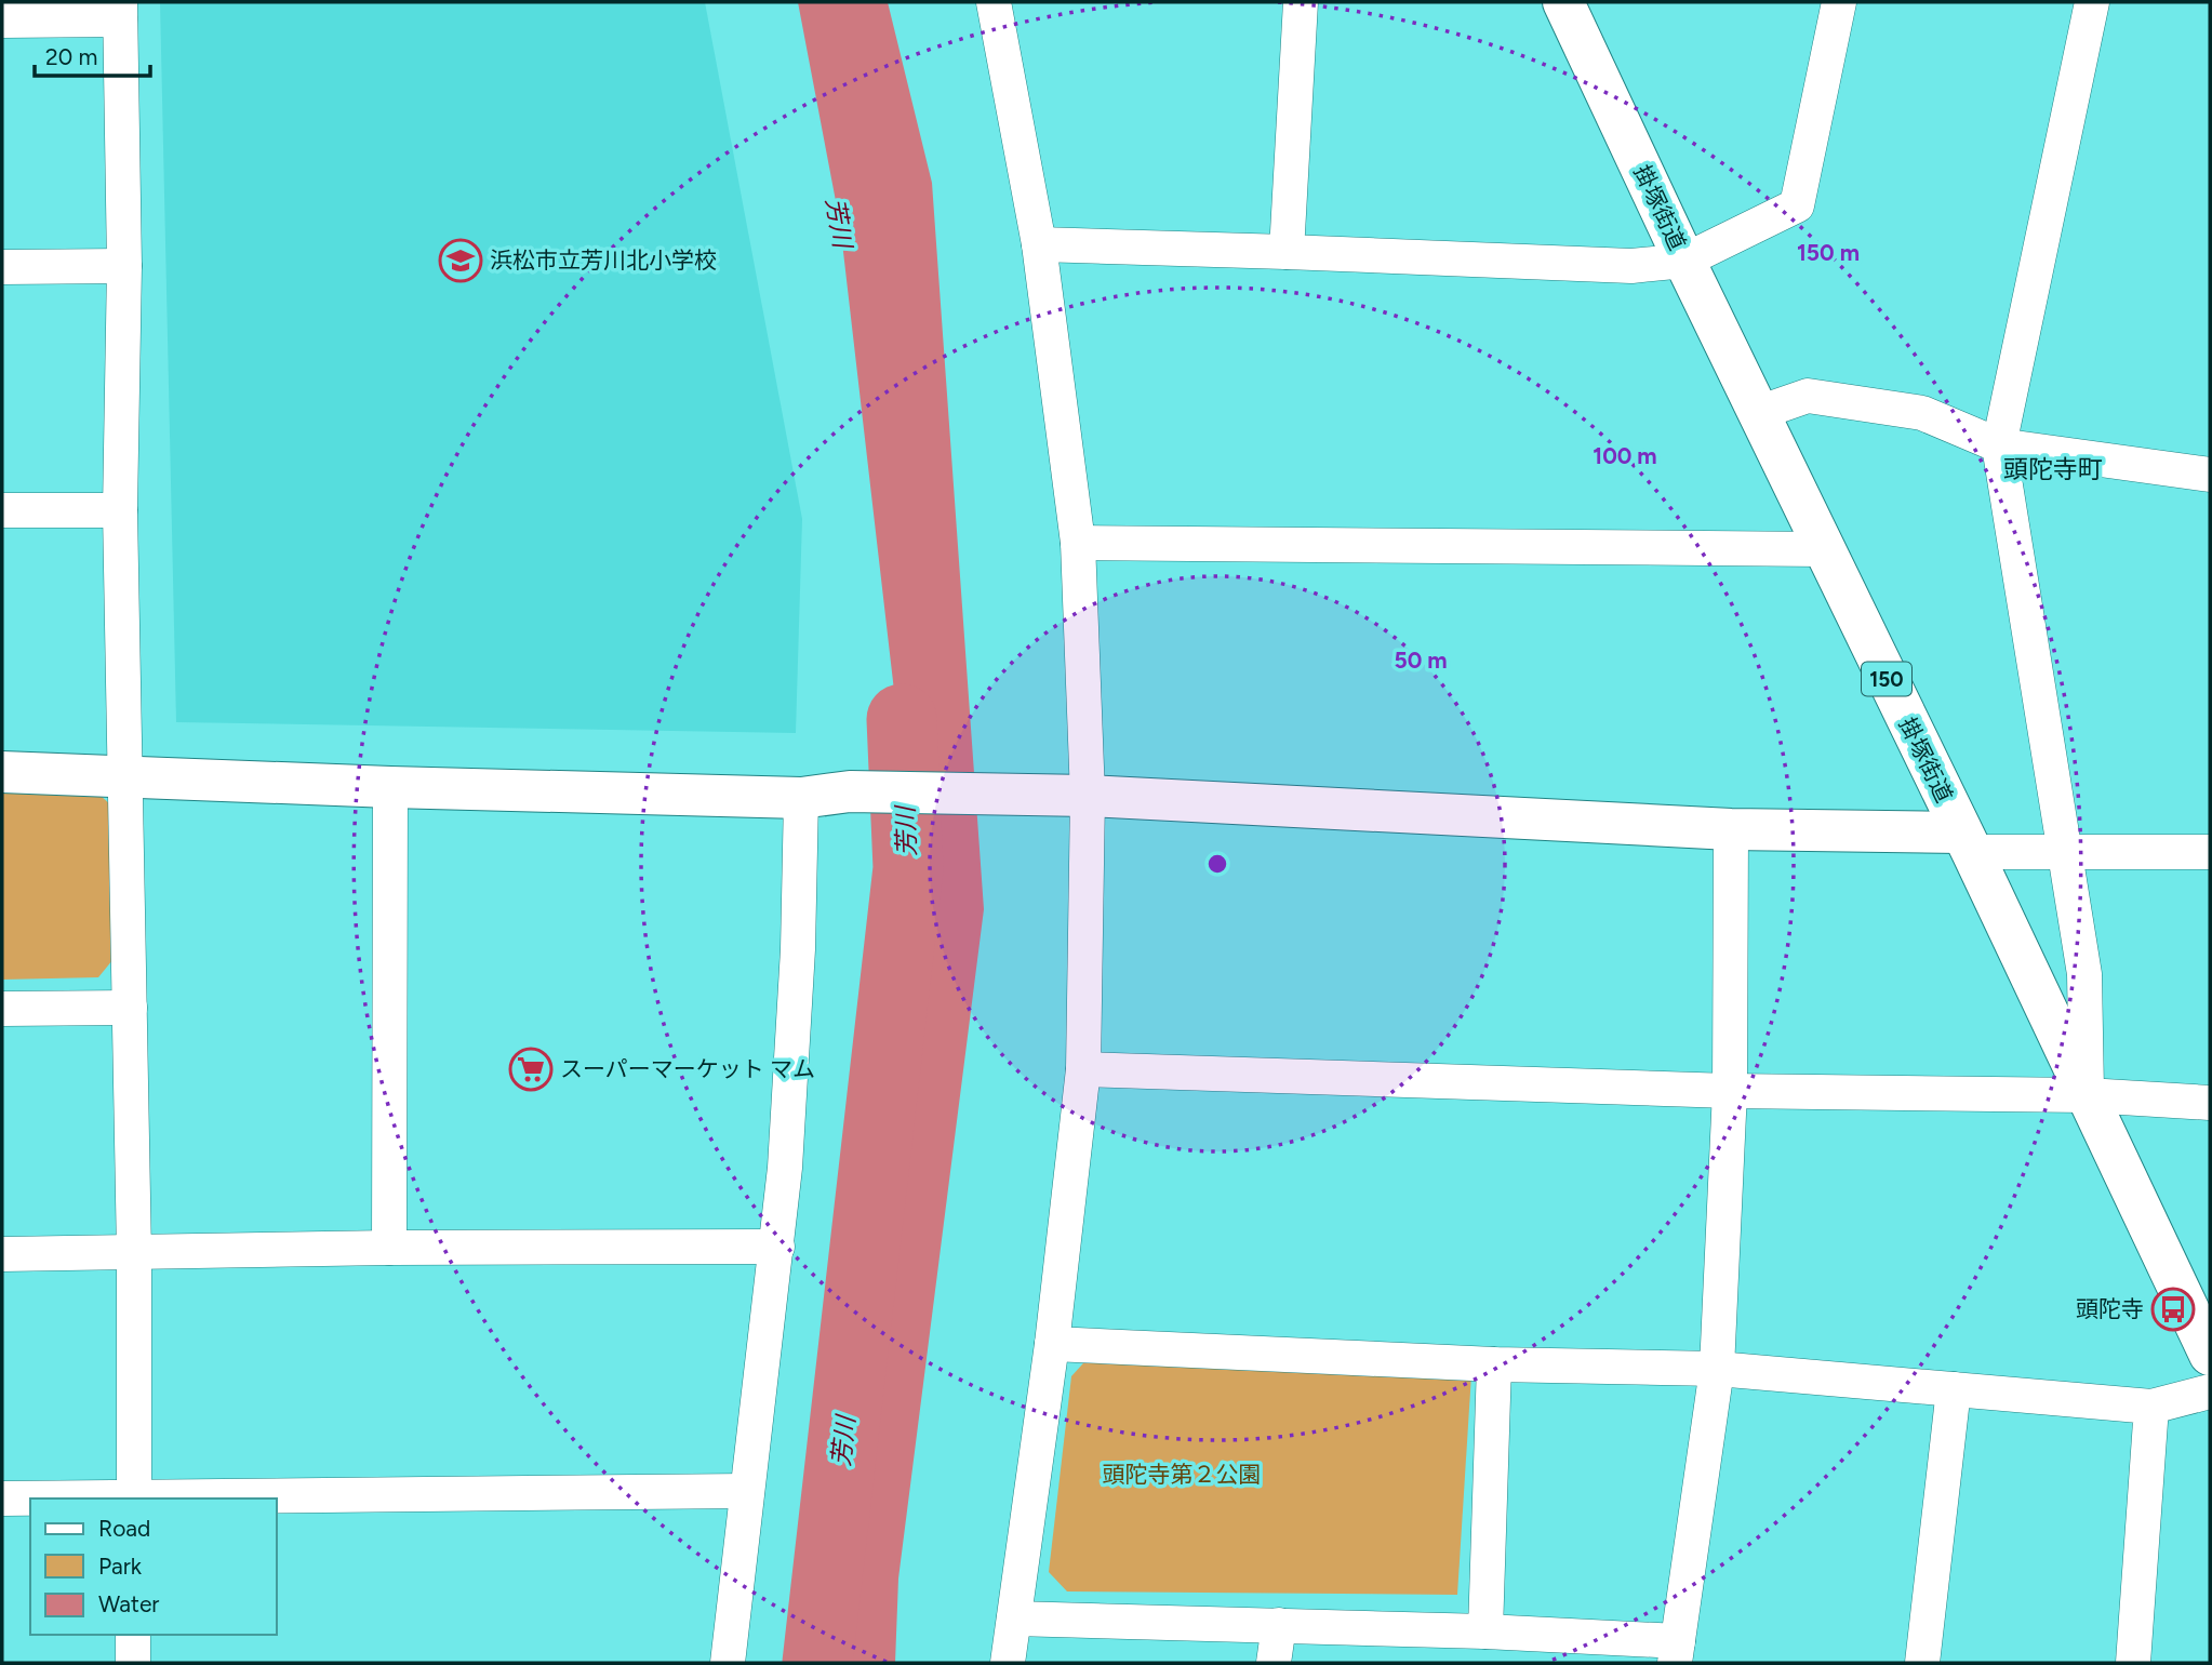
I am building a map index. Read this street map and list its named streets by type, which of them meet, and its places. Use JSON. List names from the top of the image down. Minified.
{"streets":{"main road":["掛塚街道","150"]},"districts":["頭陀寺町"],"water":["芳川"],"parks":["頭陀寺第２公園"],"places":{"school or university":["浜松市立芳川北小学校"],"supermarket":["スーパーマーケット マム"],"bus stop":["頭陀寺"]},"legend":["Road","Park","Water"],"scale_bar":"20 m","rings":["150 m","100 m","50 m"]}
